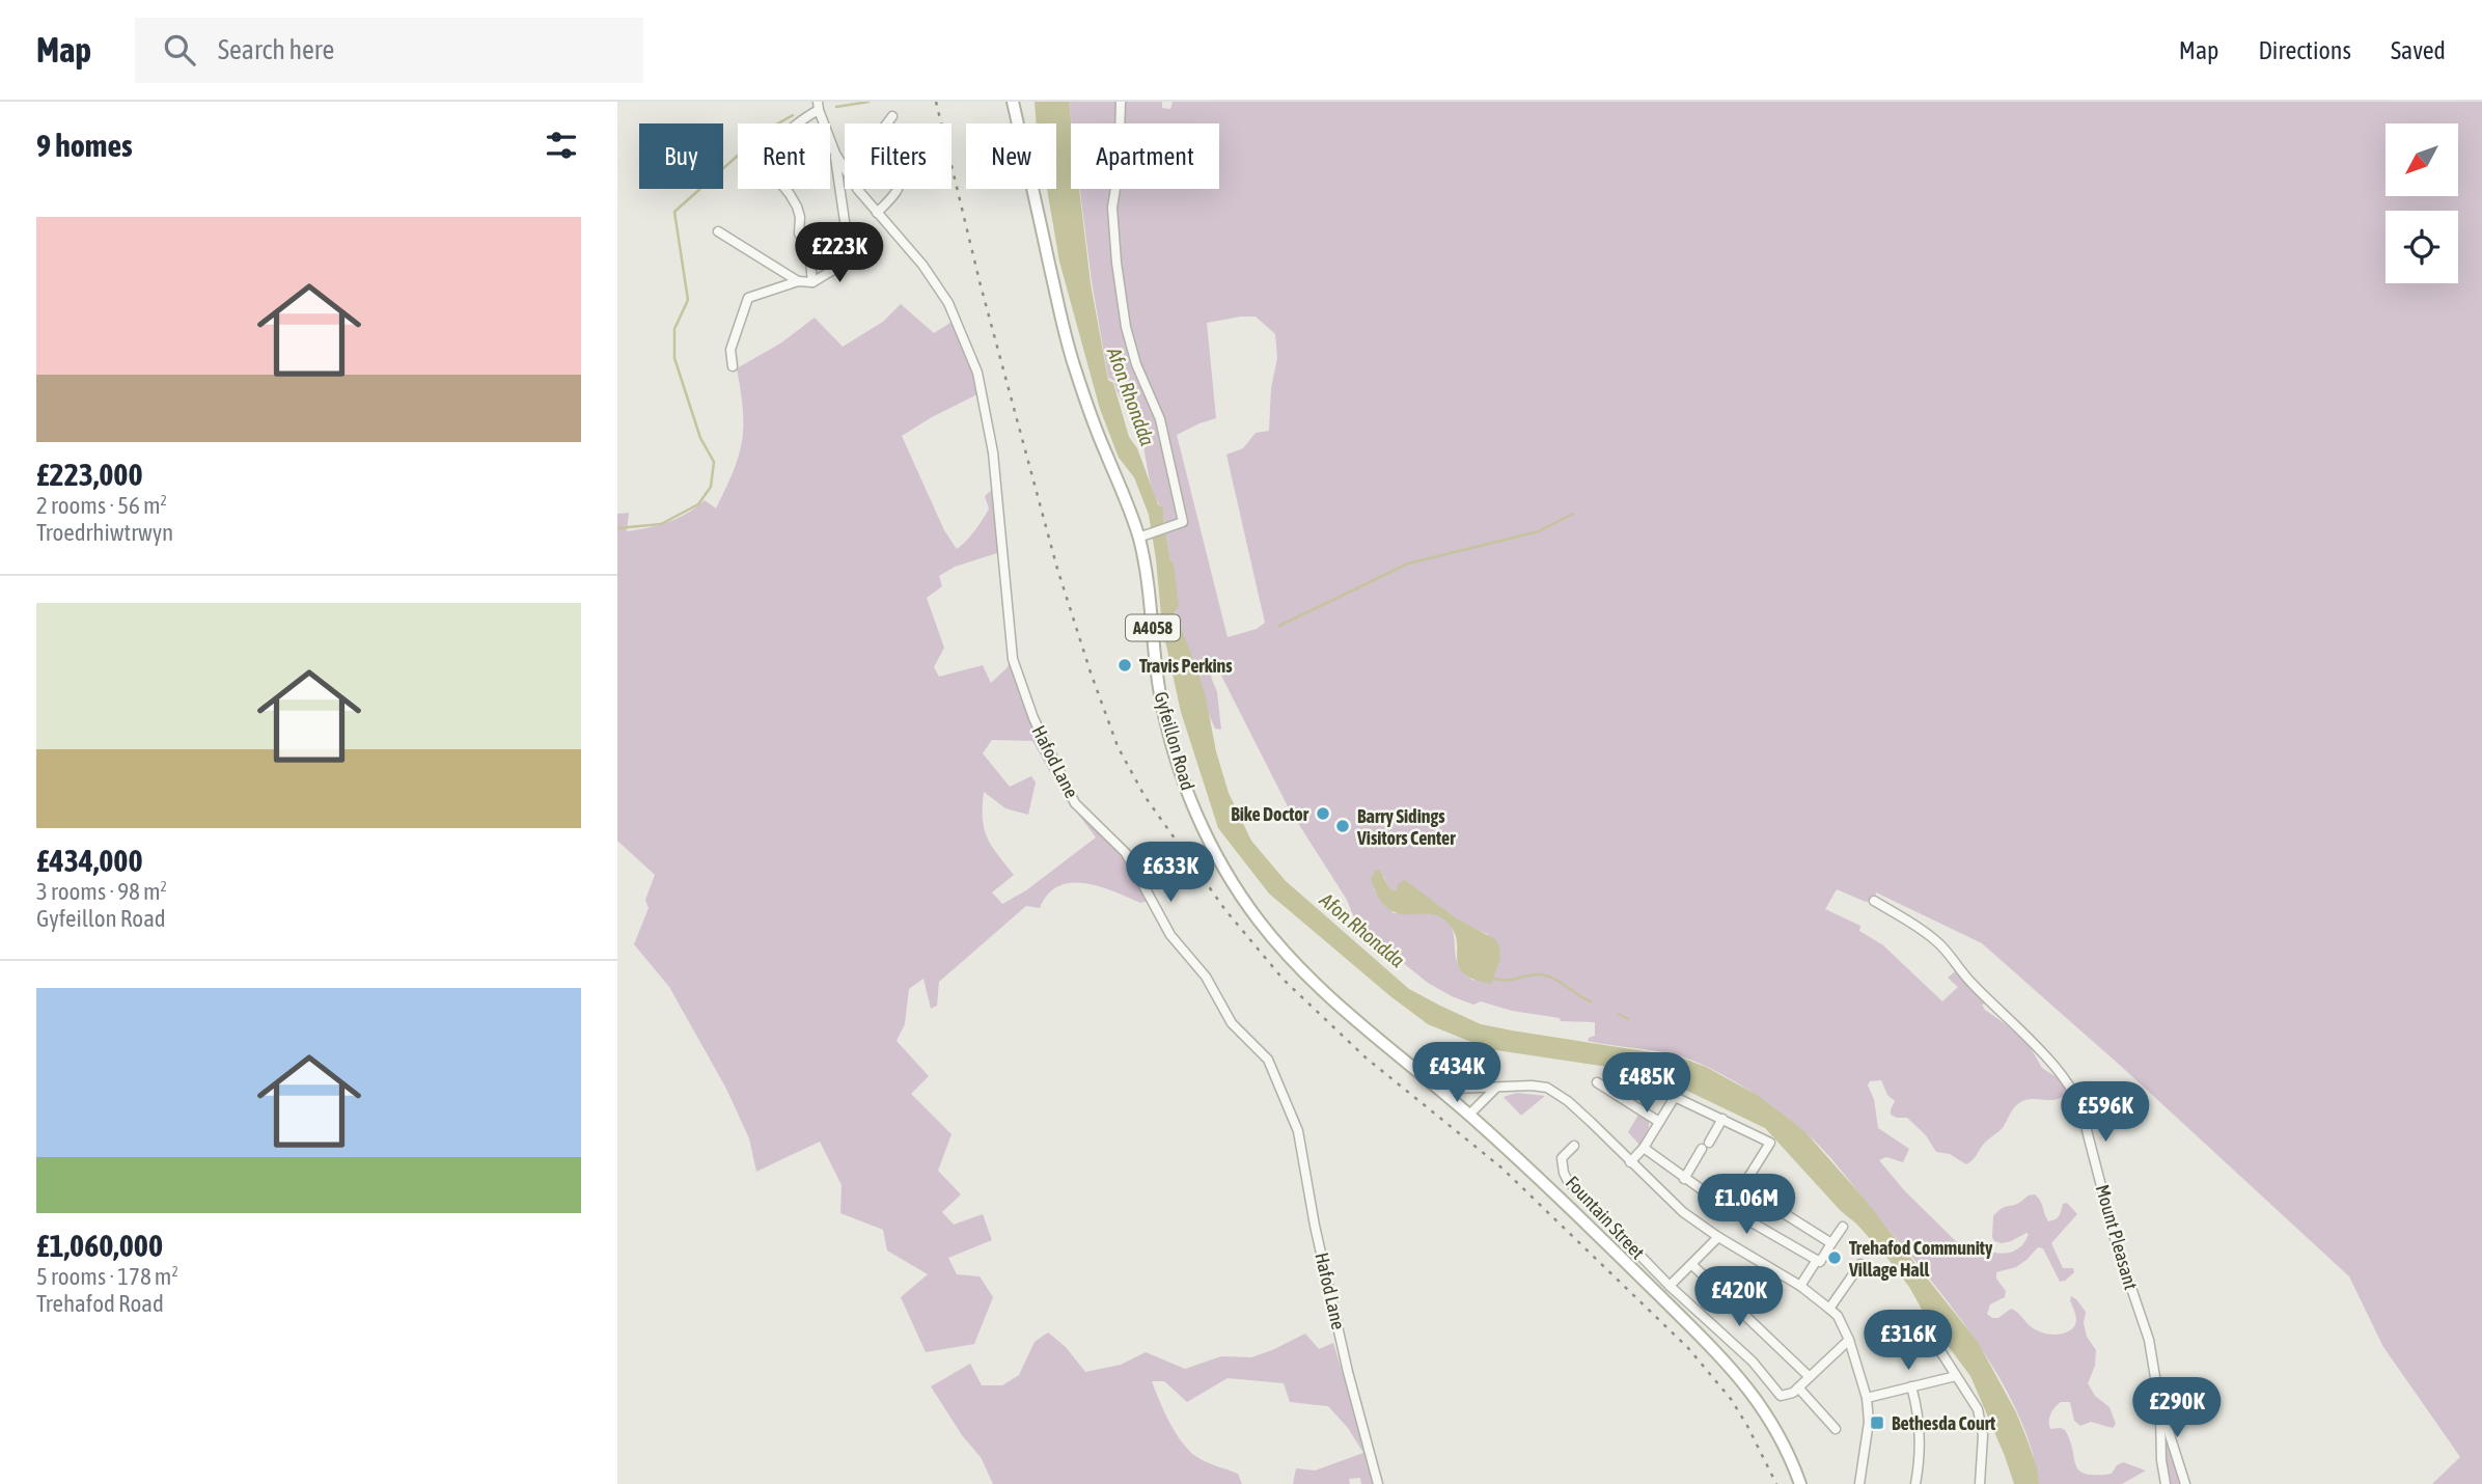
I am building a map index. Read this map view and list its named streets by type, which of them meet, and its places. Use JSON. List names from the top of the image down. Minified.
{"streets":{"main road":["A4058","Gyfeillon Road"],"street":["Hafod Lane","Fountain Street","Mount Pleasant"]},"crossings":[["A4058","Gyfeillon Road"]],"water":["Afon Rhondda"],"places":{"other":["Travis Perkins","Bike Doctor","Barry Sidings Visitors Center","Trehafod Community Village Hall"],"transit":["Bethesda Court"]},"north":"bottom left","page":{"header":"Map","search":"Search here","nav":["Map","Directions","Saved"],"heading":"9 homes","chip":["Buy","Rent","Filters","New","Apartment"],"list":[{"name":"£223,000","note":"2 rooms · 56 m² · Troedrhiwtrwyn"},{"name":"£434,000","note":"3 rooms · 98 m² · Gyfeillon Road"},{"name":"£1,060,000","note":"5 rooms · 178 m² · Trehafod Road"}],"price":["£223K","£633K","£434K","£485K","£596K","£1.06M","£420K","£316K","£290K"]}}
